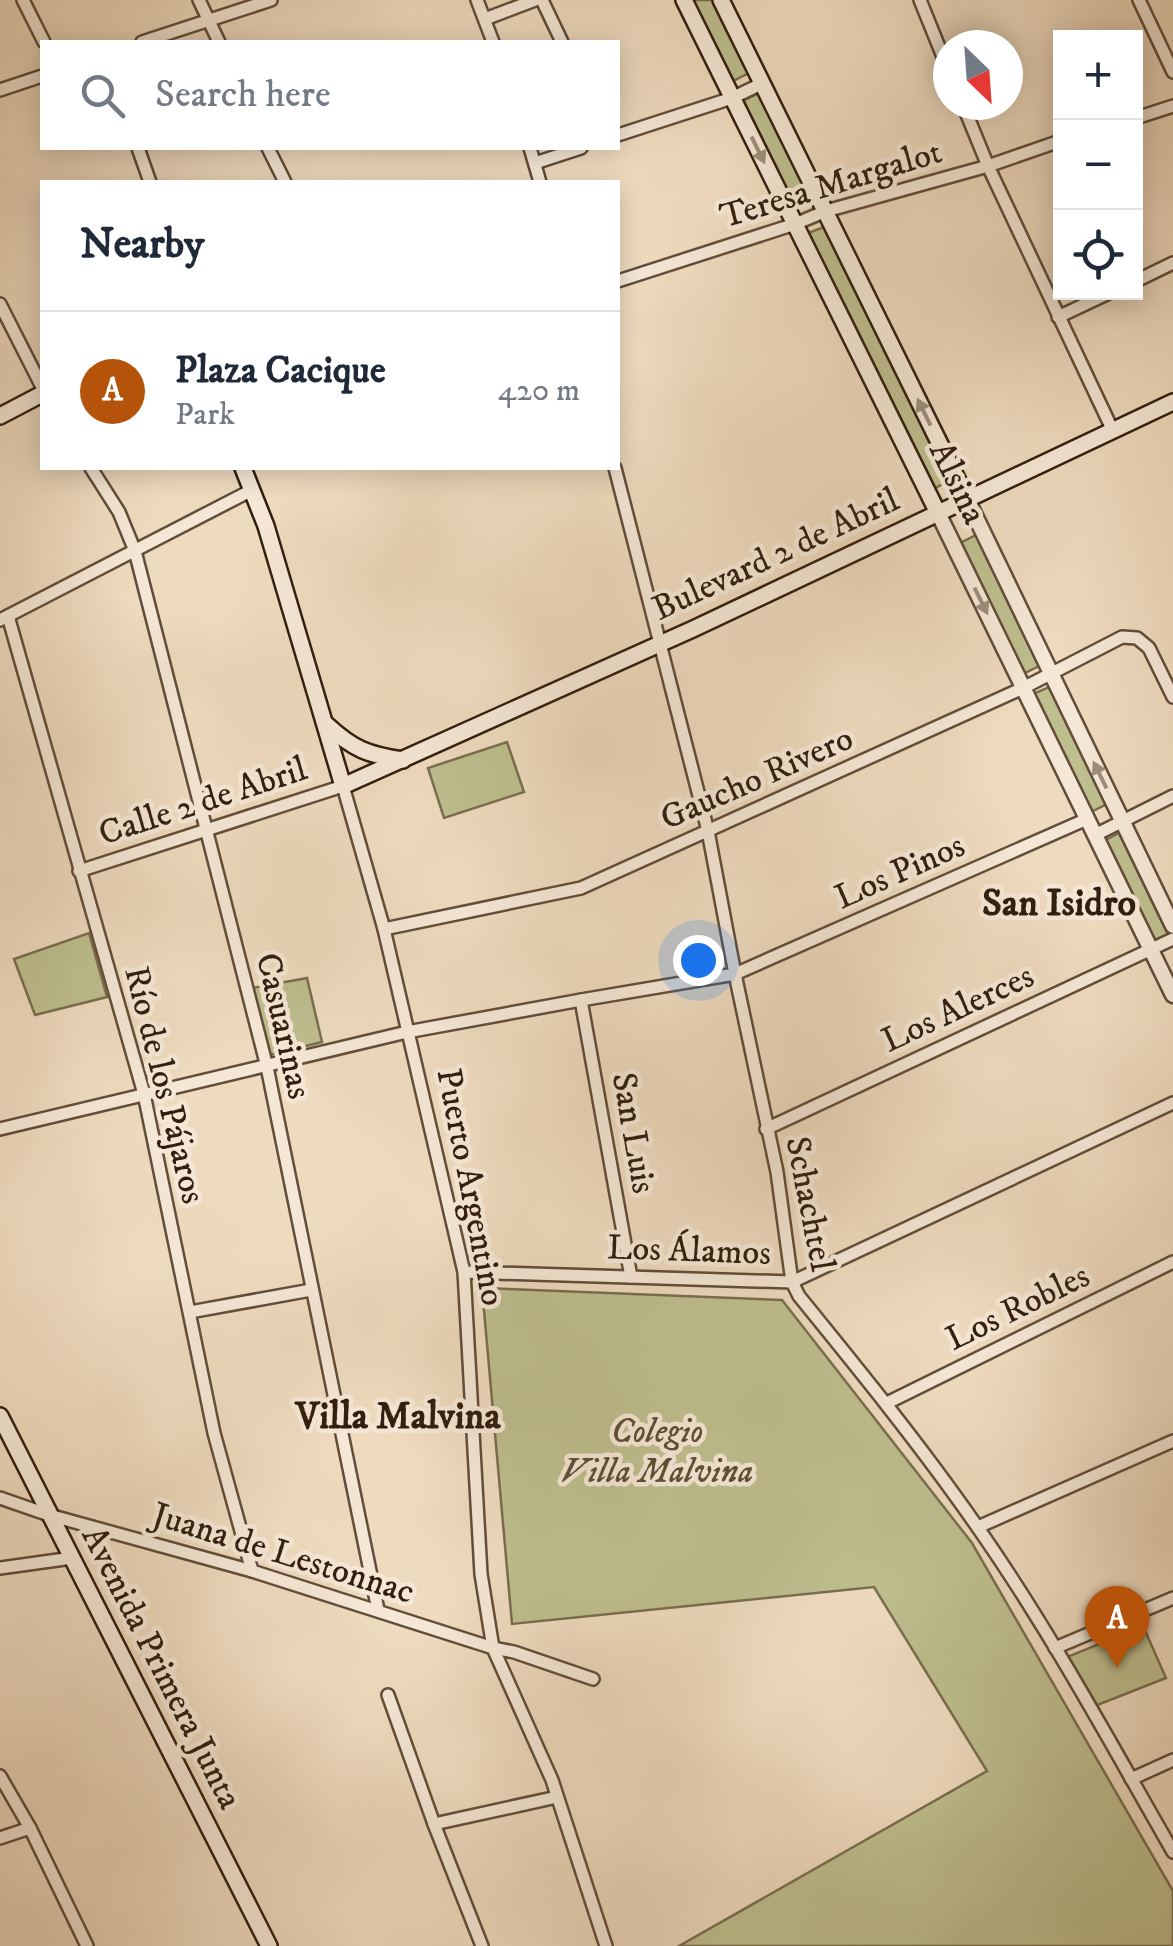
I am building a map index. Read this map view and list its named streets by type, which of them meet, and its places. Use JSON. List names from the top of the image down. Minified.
{"streets":{"main road":["Alsina","Bulevard 2 de Abril","Avenida Primera Junta"],"street":["Teresa Margalot","Gaucho Rivero","Calle 2 de Abril","Los Pinos","Los Alerces","Casuarinas","Río de los Pájaros","San Luis","Puerto Argentino","Schachtel","Los Álamos","Los Robles","Juana de Lestonnac"]},"crossings":[["Teresa Margalot","Alsina"],["Alsina","Bulevard 2 de Abril"],["Alsina","Gaucho Rivero"],["Alsina","Los Pinos"],["Alsina","Los Alerces"],["Bulevard 2 de Abril","Calle 2 de Abril"],["Bulevard 2 de Abril","Puerto Argentino"],["Bulevard 2 de Abril","Schachtel"],["Gaucho Rivero","Puerto Argentino"],["Gaucho Rivero","Schachtel"],["Calle 2 de Abril","Casuarinas"],["Calle 2 de Abril","Río de los Pájaros"],["Calle 2 de Abril","Puerto Argentino"],["Los Pinos","Casuarinas"],["Los Pinos","Río de los Pájaros"],["Los Pinos","San Luis"],["Los Pinos","Puerto Argentino"],["Los Pinos","Schachtel"],["Los Alerces","Schachtel"],["Casuarinas","Juana de Lestonnac"],["Río de los Pájaros","Juana de Lestonnac"],["San Luis","Los Álamos"],["Puerto Argentino","Los Álamos"],["Puerto Argentino","Juana de Lestonnac"],["Schachtel","Los Álamos"],["Schachtel","Los Robles"],["Juana de Lestonnac","Avenida Primera Junta"]],"districts":["San Isidro","Villa Malvina"],"parks":["Colegio Villa Malvina"],"north":"bottom right","page":{"map_buttons":["+","−"],"search":"Search here","heading":"Nearby","list":[{"mark":"A","name":"Plaza Cacique","note":"Park","value":"420 m"}],"pins":"A"}}
